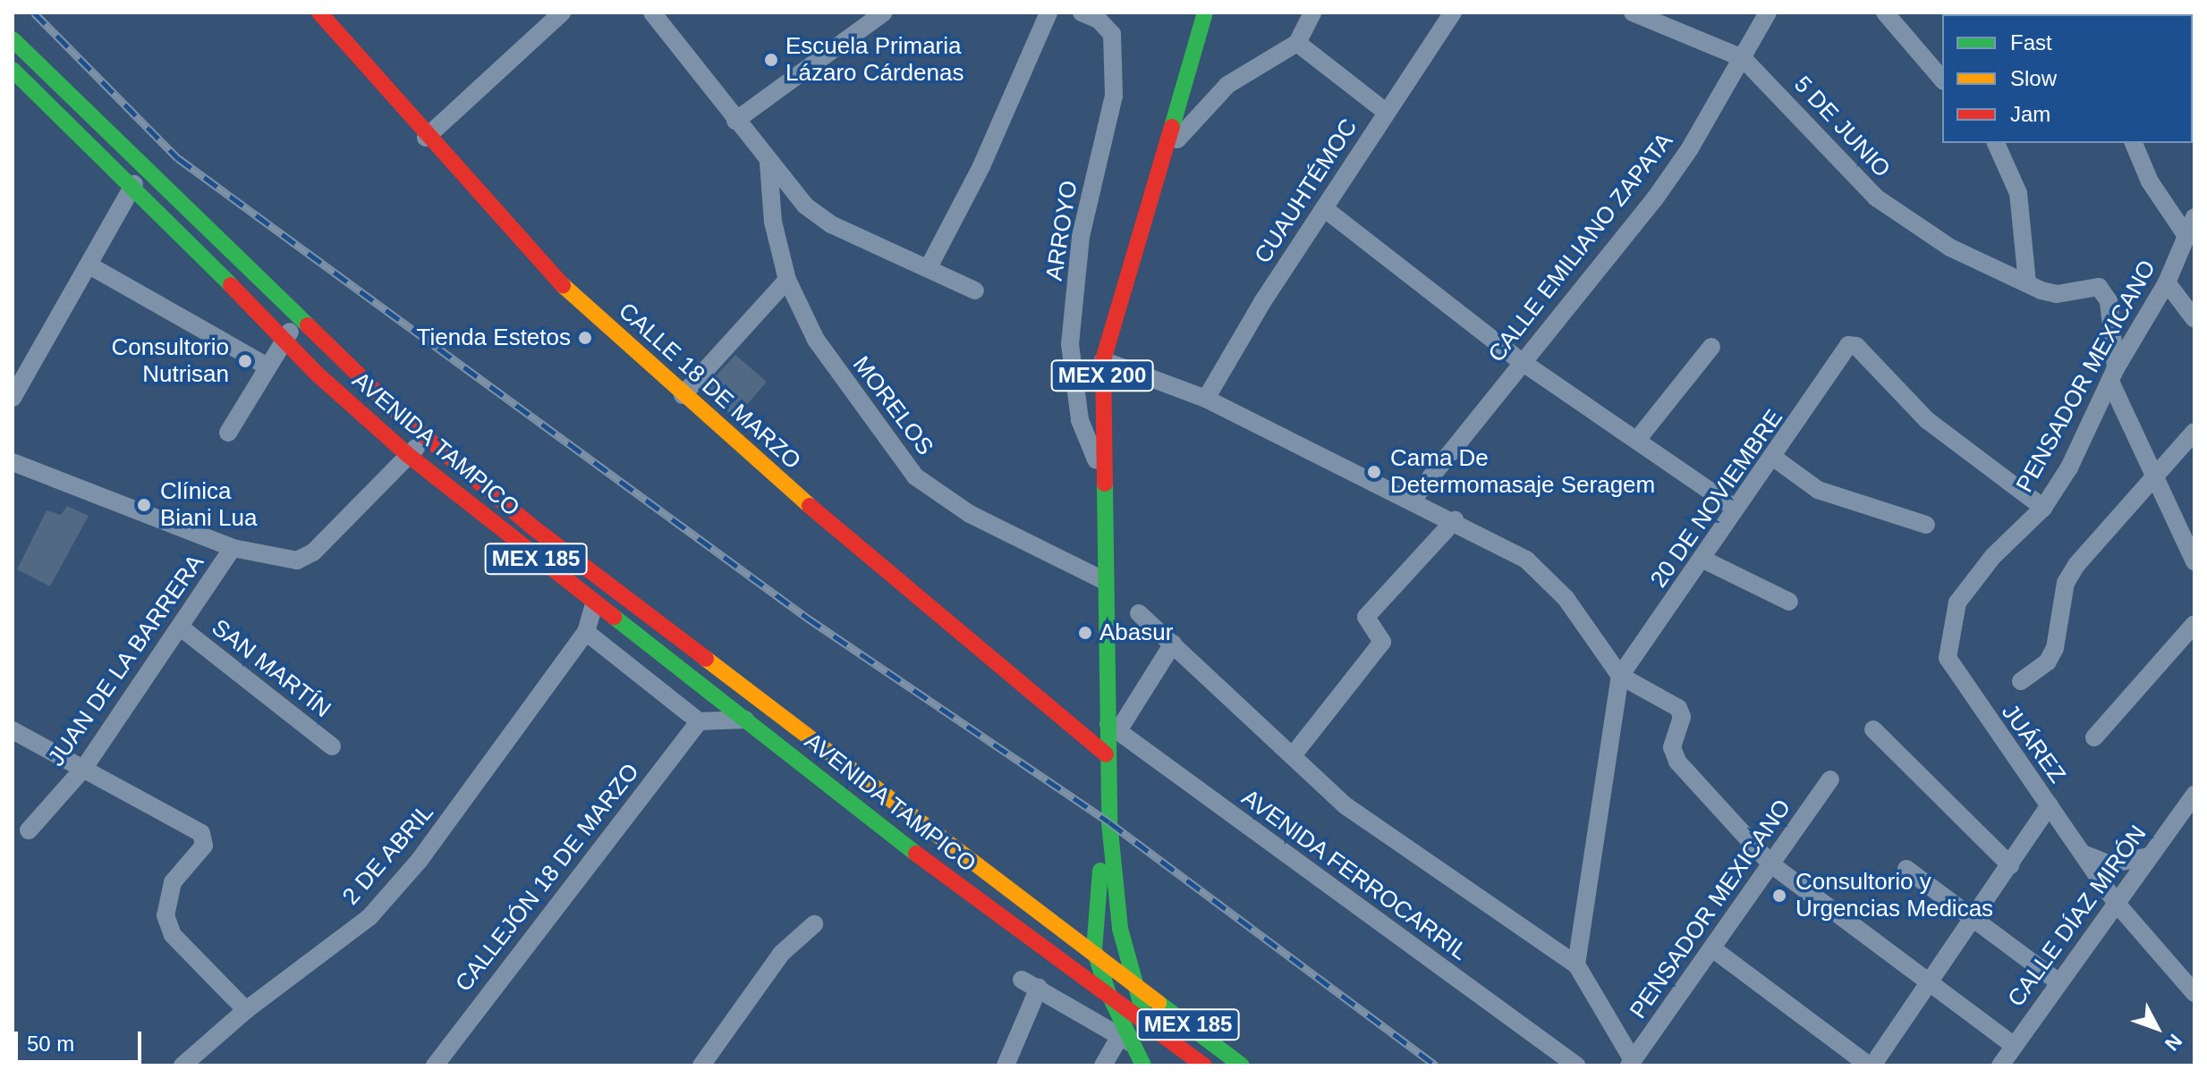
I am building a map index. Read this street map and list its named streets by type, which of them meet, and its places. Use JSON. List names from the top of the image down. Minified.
{"streets":{"main road":["MEX 200","CALLE 18 DE MARZO","AVENIDA TAMPICO","MEX 185"],"street":["5 DE JUNIO","CUAUHTÉMOC","ARROYO","CALLE EMILIANO ZAPATA","PENSADOR MEXICANO","MORELOS","20 DE NOVIEMBRE","JUAN DE LA BARRERA","SAN MARTÍN","JUÁREZ","2 DE ABRIL","AVENIDA FERROCARRIL","CALLEJÓN 18 DE MARZO","CALLE DÍAZ MIRÓN"]},"crossings":[["5 DE JUNIO","CALLE EMILIANO ZAPATA"],["5 DE JUNIO","PENSADOR MEXICANO"],["ARROYO","MEX 200"],["MEX 200","CALLE 18 DE MARZO"],["MEX 200","MORELOS"],["MEX 200","AVENIDA TAMPICO"],["MEX 200","MEX 185"],["MEX 200","AVENIDA FERROCARRIL"],["PENSADOR MEXICANO","20 DE NOVIEMBRE"],["PENSADOR MEXICANO","JUÁREZ"],["AVENIDA TAMPICO","MEX 185"],["AVENIDA TAMPICO","2 DE ABRIL"],["JUAN DE LA BARRERA","SAN MARTÍN"],["JUÁREZ","CALLE DÍAZ MIRÓN"]],"places":["Escuela Primaria Lázaro Cárdenas","Tienda Estetos","Consultorio Nutrisan","Cama De Determomasaje Seragem","Clínica Biani Lua","Abasur","Consultorio y Urgencias Medicas"],"legend":["Fast","Slow","Jam"],"scale_bar":"50 m","north":"bottom right"}
